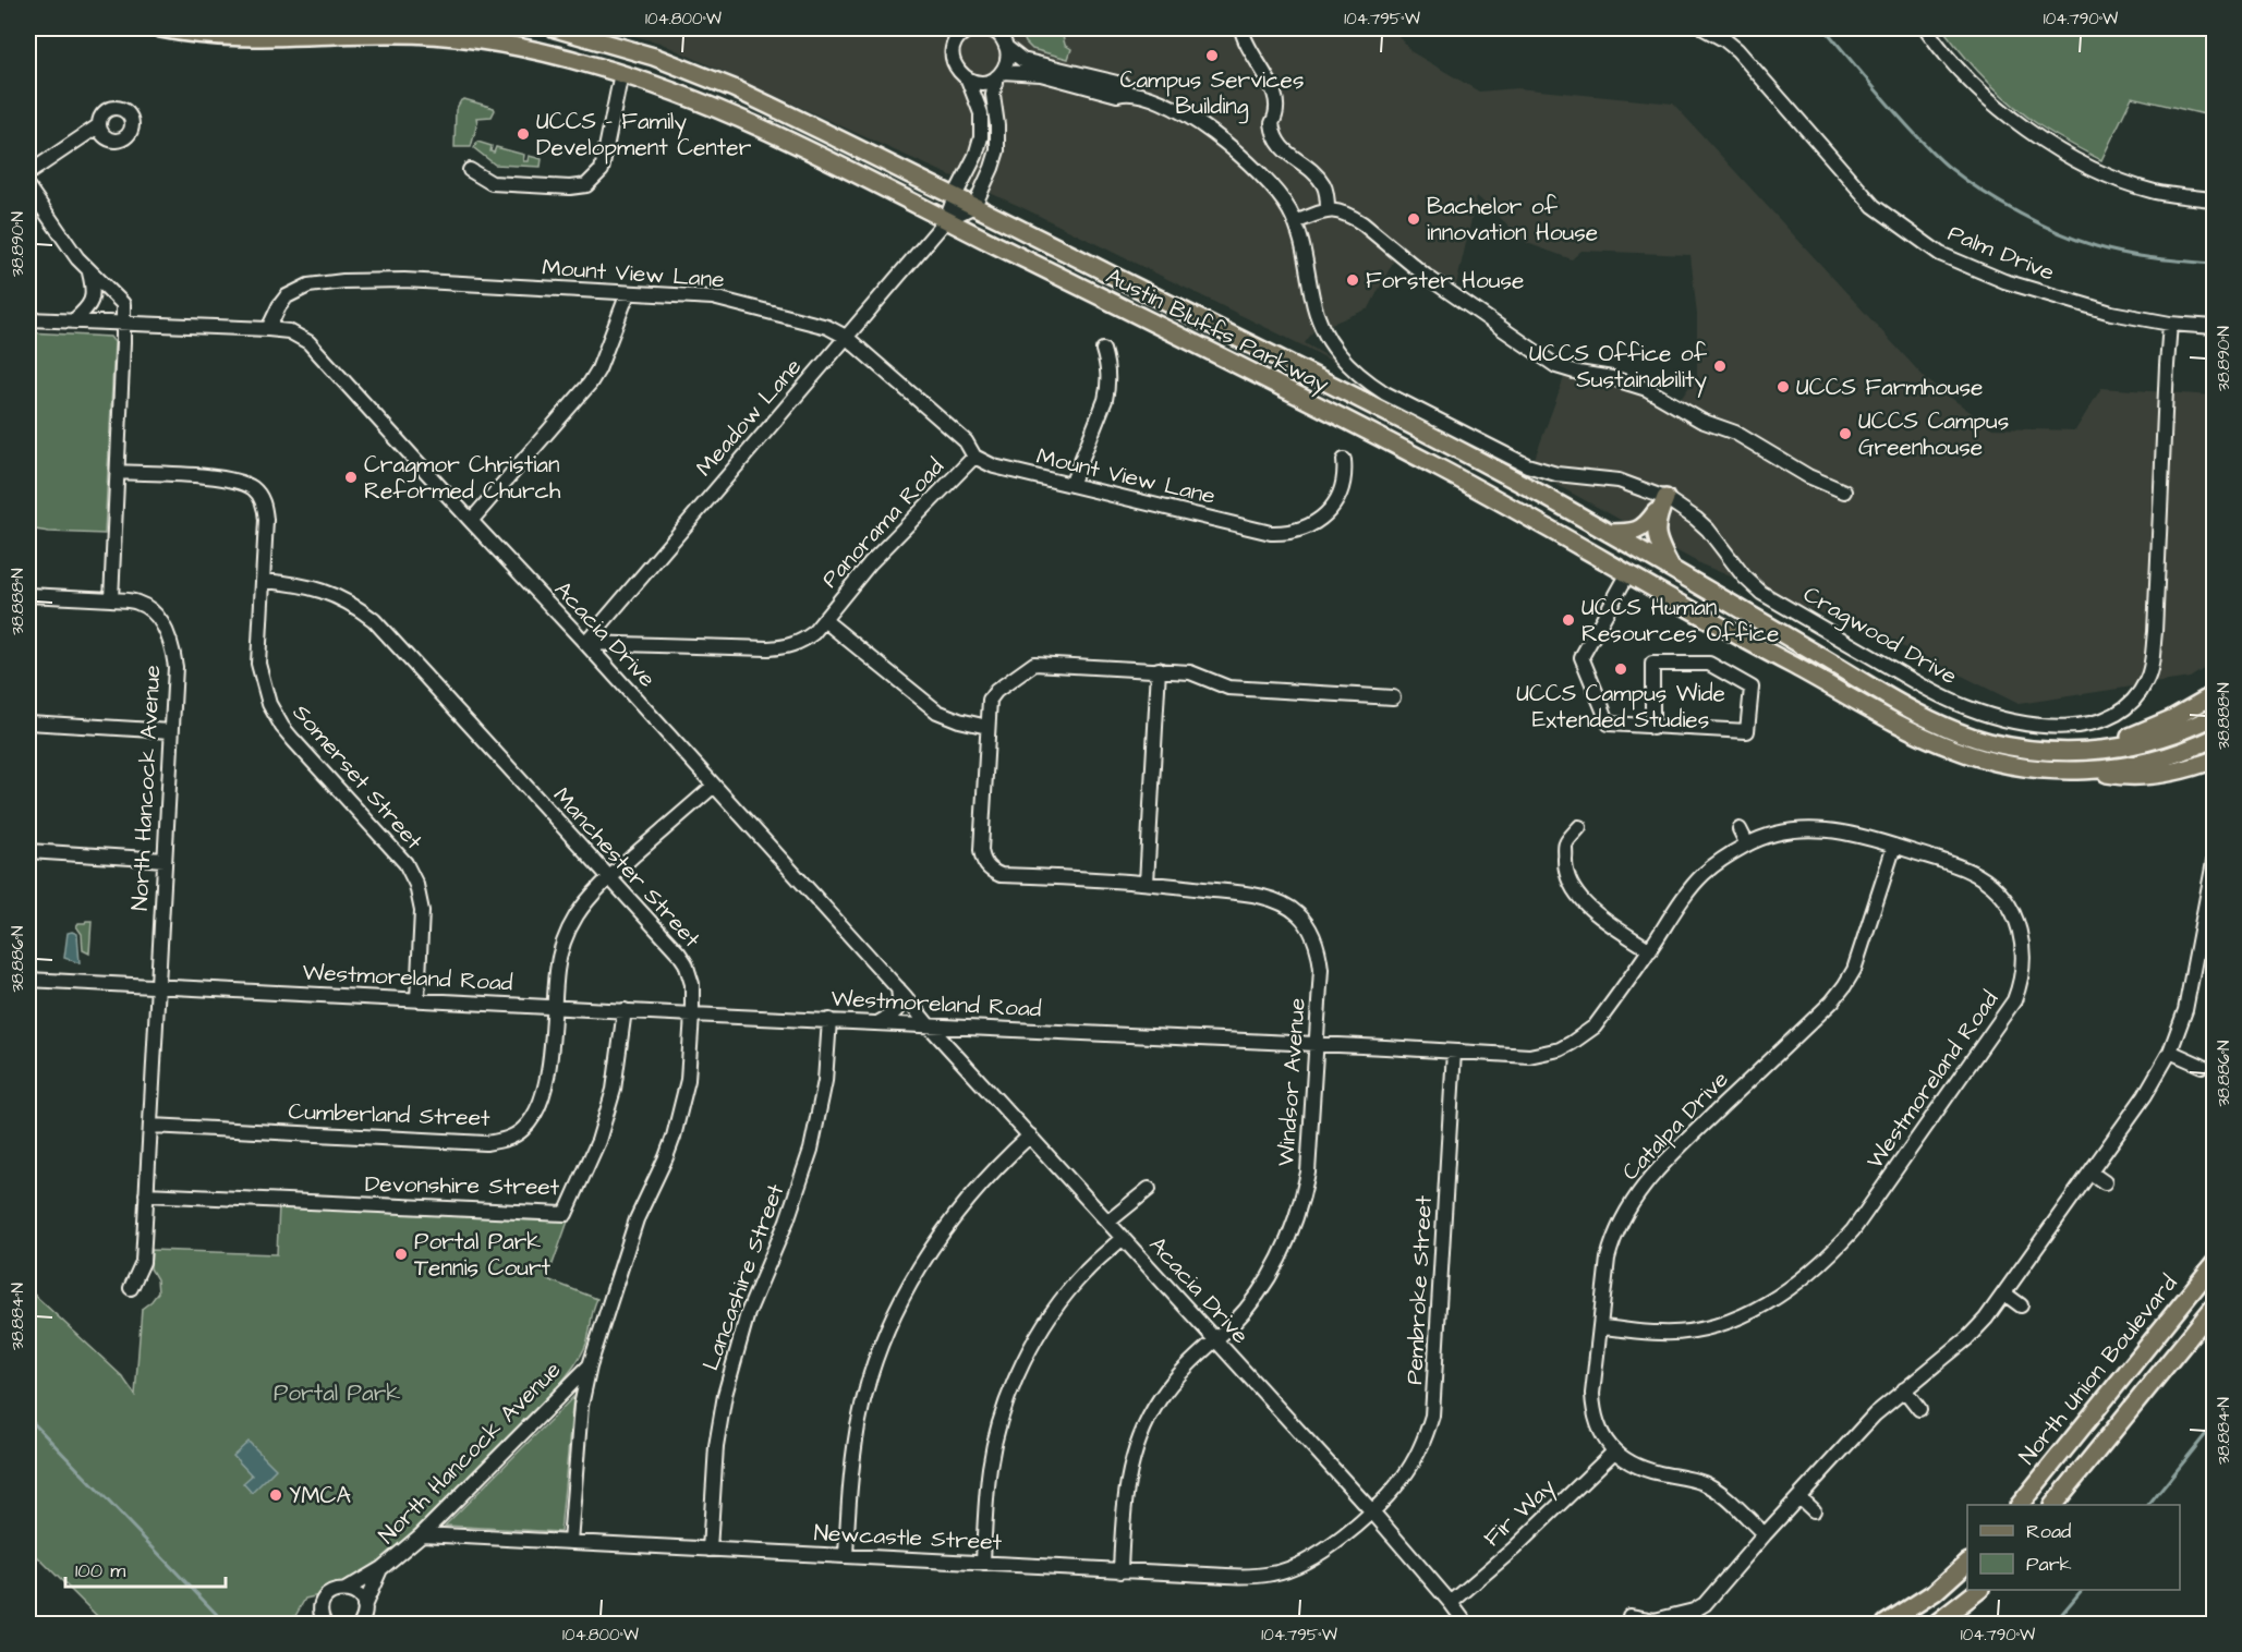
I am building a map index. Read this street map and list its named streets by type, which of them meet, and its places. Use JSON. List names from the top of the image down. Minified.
{"streets":{"main road":["Austin Bluffs Parkway","North Union Boulevard"],"street":["Palm Drive","Mount View Lane","Meadow Lane","Panorama Road","Acacia Drive","Cragwood Drive","Somerset Street","North Hancock Avenue","Manchester Street","Westmoreland Road","Windsor Avenue","Cumberland Street","Catalpa Drive","Devonshire Street","Lancashire Street","Pembroke Street","Fir Way","Newcastle Street"]},"crossings":[["Palm Drive","Cragwood Drive"],["Mount View Lane","Meadow Lane"],["Mount View Lane","Panorama Road"],["Mount View Lane","Acacia Drive"],["Austin Bluffs Parkway","Meadow Lane"],["Meadow Lane","Panorama Road"],["Meadow Lane","Acacia Drive"],["Meadow Lane","Cragwood Drive"],["Panorama Road","Acacia Drive"],["Acacia Drive","Westmoreland Road"],["Acacia Drive","Windsor Avenue"],["Acacia Drive","Cumberland Street"],["Acacia Drive","Pembroke Street"],["Acacia Drive","Fir Way"],["Acacia Drive","Newcastle Street"],["Somerset Street","Manchester Street"],["Somerset Street","Westmoreland Road"],["North Hancock Avenue","Manchester Street"],["North Hancock Avenue","Westmoreland Road"],["North Hancock Avenue","Cumberland Street"],["North Hancock Avenue","Devonshire Street"],["North Hancock Avenue","Newcastle Street"],["Manchester Street","Westmoreland Road"],["Manchester Street","Cumberland Street"],["Manchester Street","Newcastle Street"],["Westmoreland Road","Windsor Avenue"],["Westmoreland Road","Cumberland Street"],["Westmoreland Road","Catalpa Drive"],["Westmoreland Road","Devonshire Street"],["Westmoreland Road","Lancashire Street"],["Westmoreland Road","Pembroke Street"],["Windsor Avenue","Newcastle Street"],["Catalpa Drive","Fir Way"],["Lancashire Street","Newcastle Street"],["Pembroke Street","Newcastle Street"]],"parks":["Portal Park"],"places":["Campus Services Building","UCCS - Family Development Center","Bachelor of innovation House","Forster House","UCCS Office of Sustainability","UCCS Farmhouse","UCCS Campus Greenhouse","Cragmor Christian Reformed Church","UCCS Human Resources Office","UCCS Campus Wide Extended Studies","Portal Park Tennis Court","YMCA"],"legend":["Road","Park"],"scale_bar":"100 m","coordinates":["104.800°W","104.795°W","104.790°W","38.890°N","38.888°N","38.886°N","38.884°N"]}
